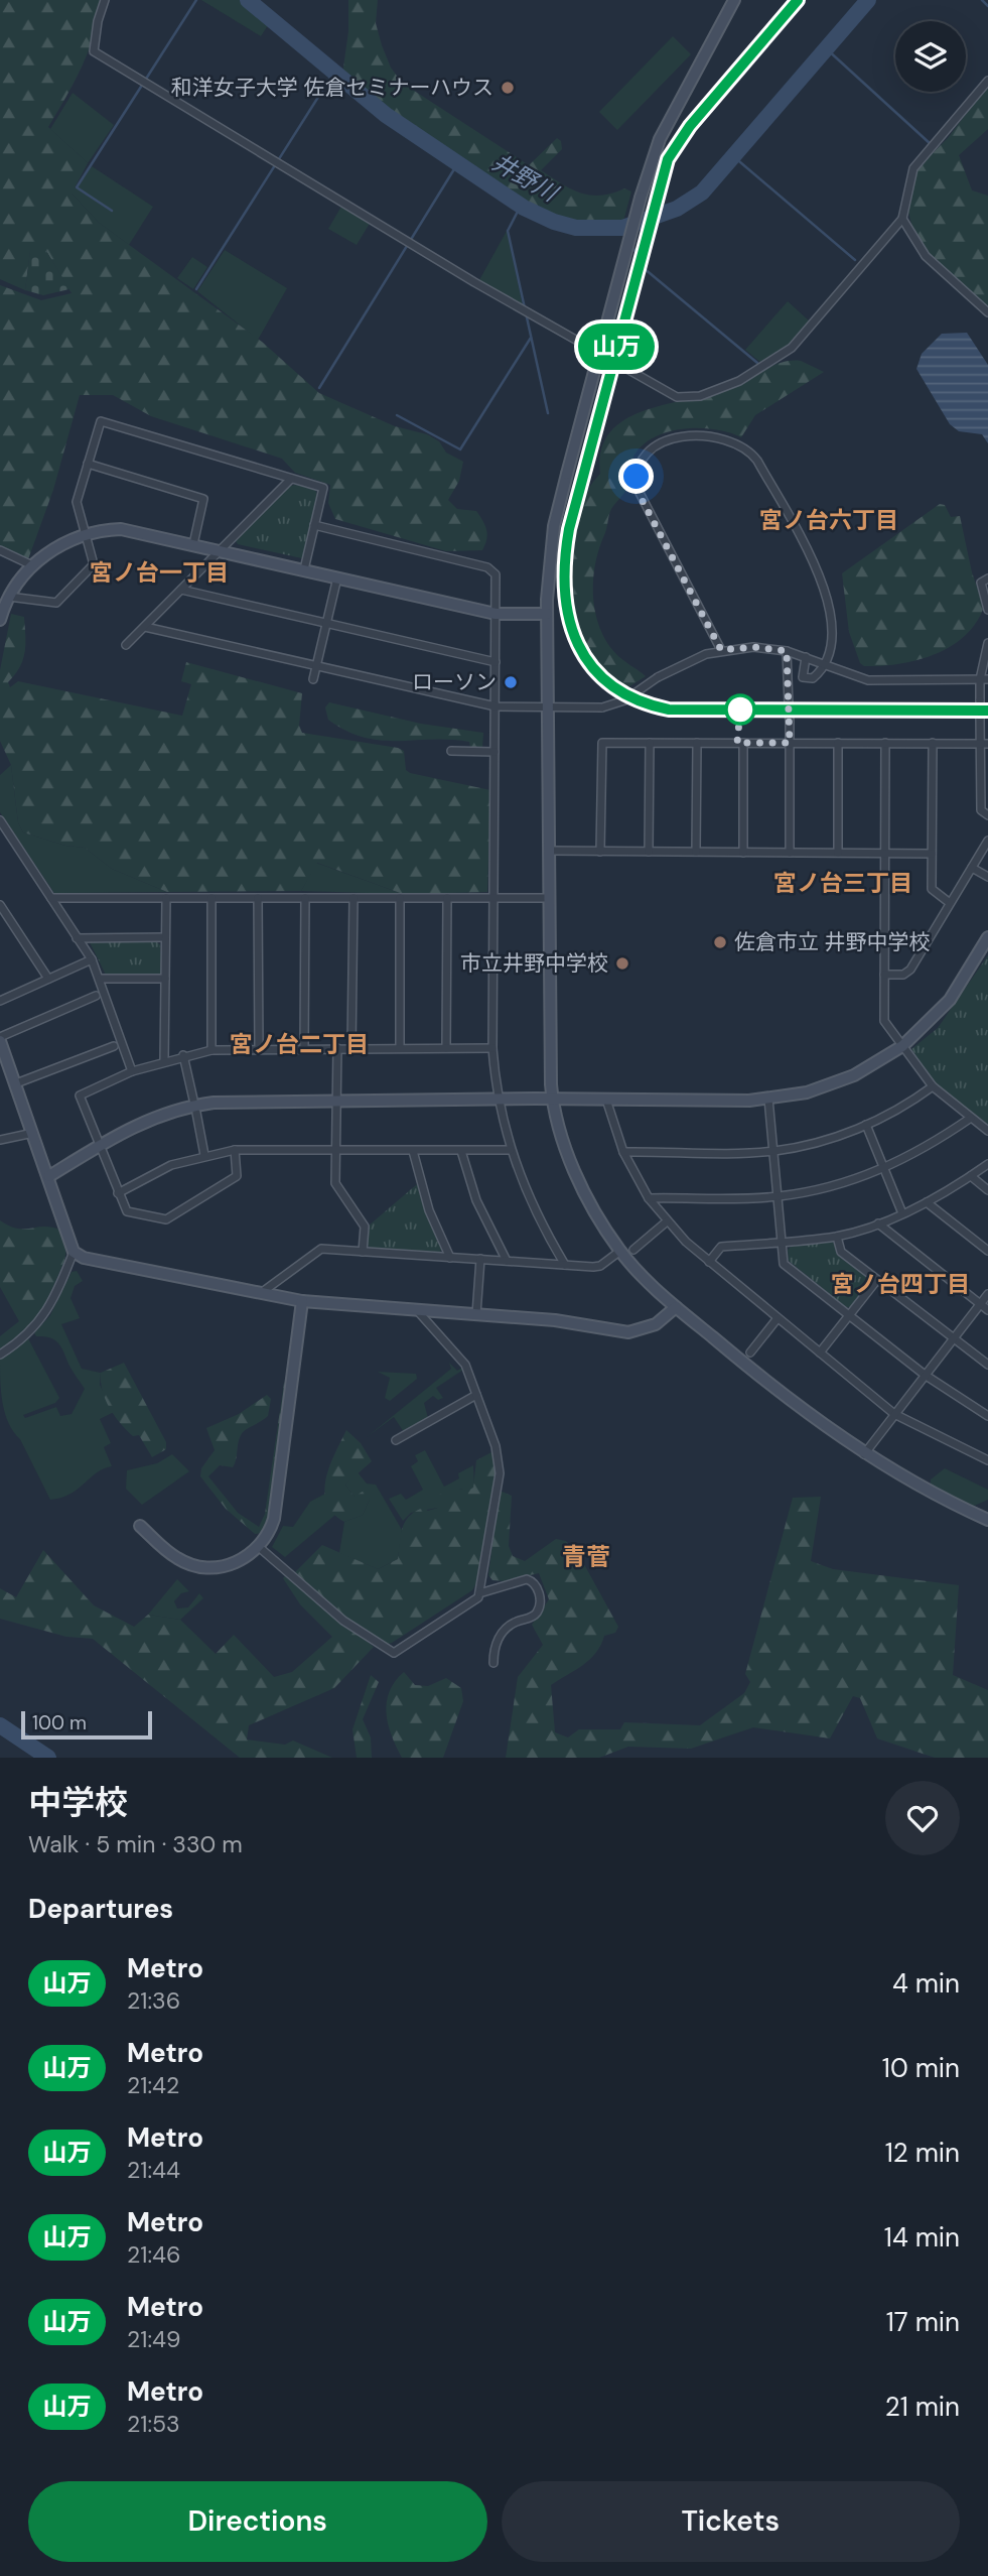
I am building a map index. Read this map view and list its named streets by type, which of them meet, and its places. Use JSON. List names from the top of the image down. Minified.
{"districts":["宮ノ台六丁目","宮ノ台一丁目","宮ノ台三丁目","宮ノ台二丁目","宮ノ台四丁目","青菅"],"water":["井野川"],"places":["和洋女子大学 佐倉セミナーハウス","ローソン","佐倉市立 井野中学校","市立井野中学校"],"lines":["metro line 山万"],"scale_bar":"100 m","page":{"on_map":"山万","scale":"100 m","heading":[["中学校","Walk · 5 min · 330 m"],"Departures"],"list":[{"mark":"山万","name":"Metro","note":"21:36","value":"4 min"},{"mark":"山万","name":"Metro","note":"21:42","value":"10 min"},{"mark":"山万","name":"Metro","note":"21:44","value":"12 min"},{"mark":"山万","name":"Metro","note":"21:46","value":"14 min"},{"mark":"山万","name":"Metro","note":"21:49","value":"17 min"},{"mark":"山万","name":"Metro","note":"21:53","value":"21 min"}],"buttons":["Directions","Tickets"]}}
